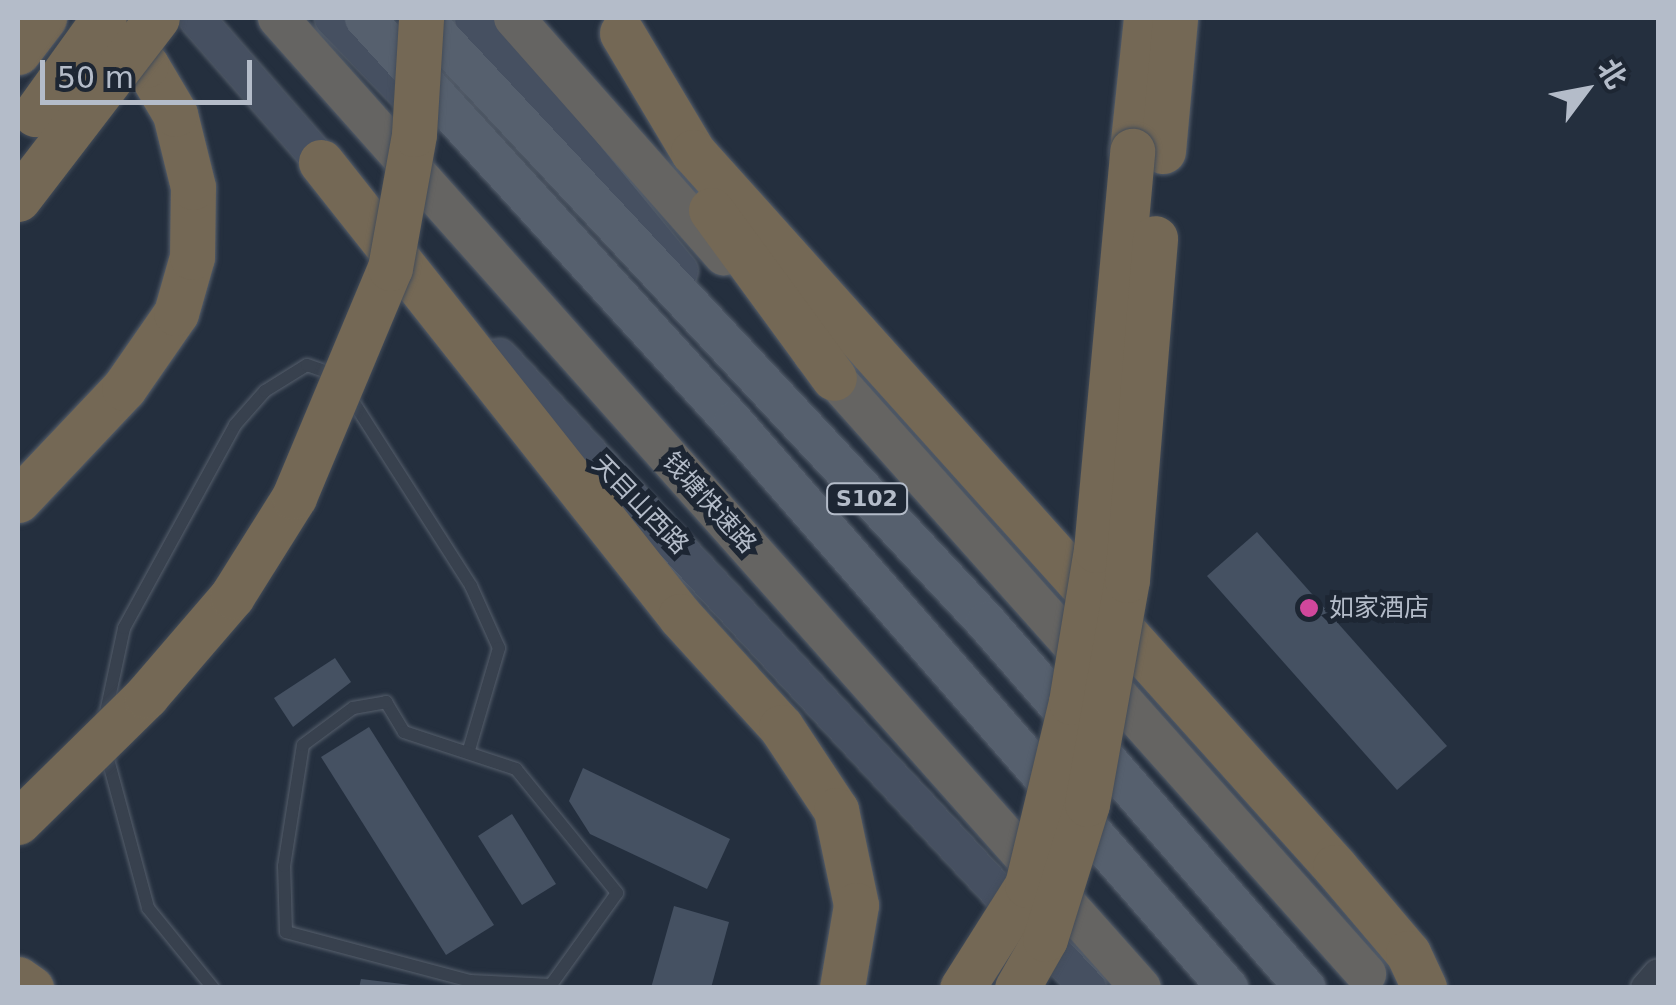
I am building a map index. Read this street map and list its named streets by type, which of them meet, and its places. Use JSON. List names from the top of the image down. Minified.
{"streets":{"highway":["钱塘快速路"],"main road":["S102","天目山西路"]},"places":["如家酒店"],"scale_bar":"50 m","north":"top right"}
